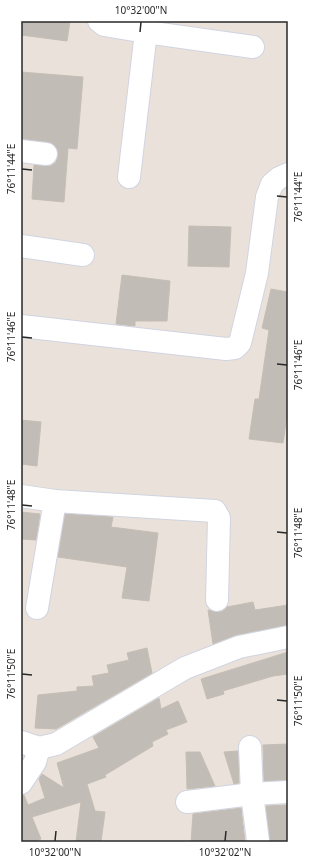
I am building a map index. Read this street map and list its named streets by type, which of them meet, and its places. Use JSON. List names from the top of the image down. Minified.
{"coordinates":["10°32'00\"N","76°11'44\"E","76°11'46\"E","76°11'48\"E","76°11'50\"E","10°32'02\"N"]}
